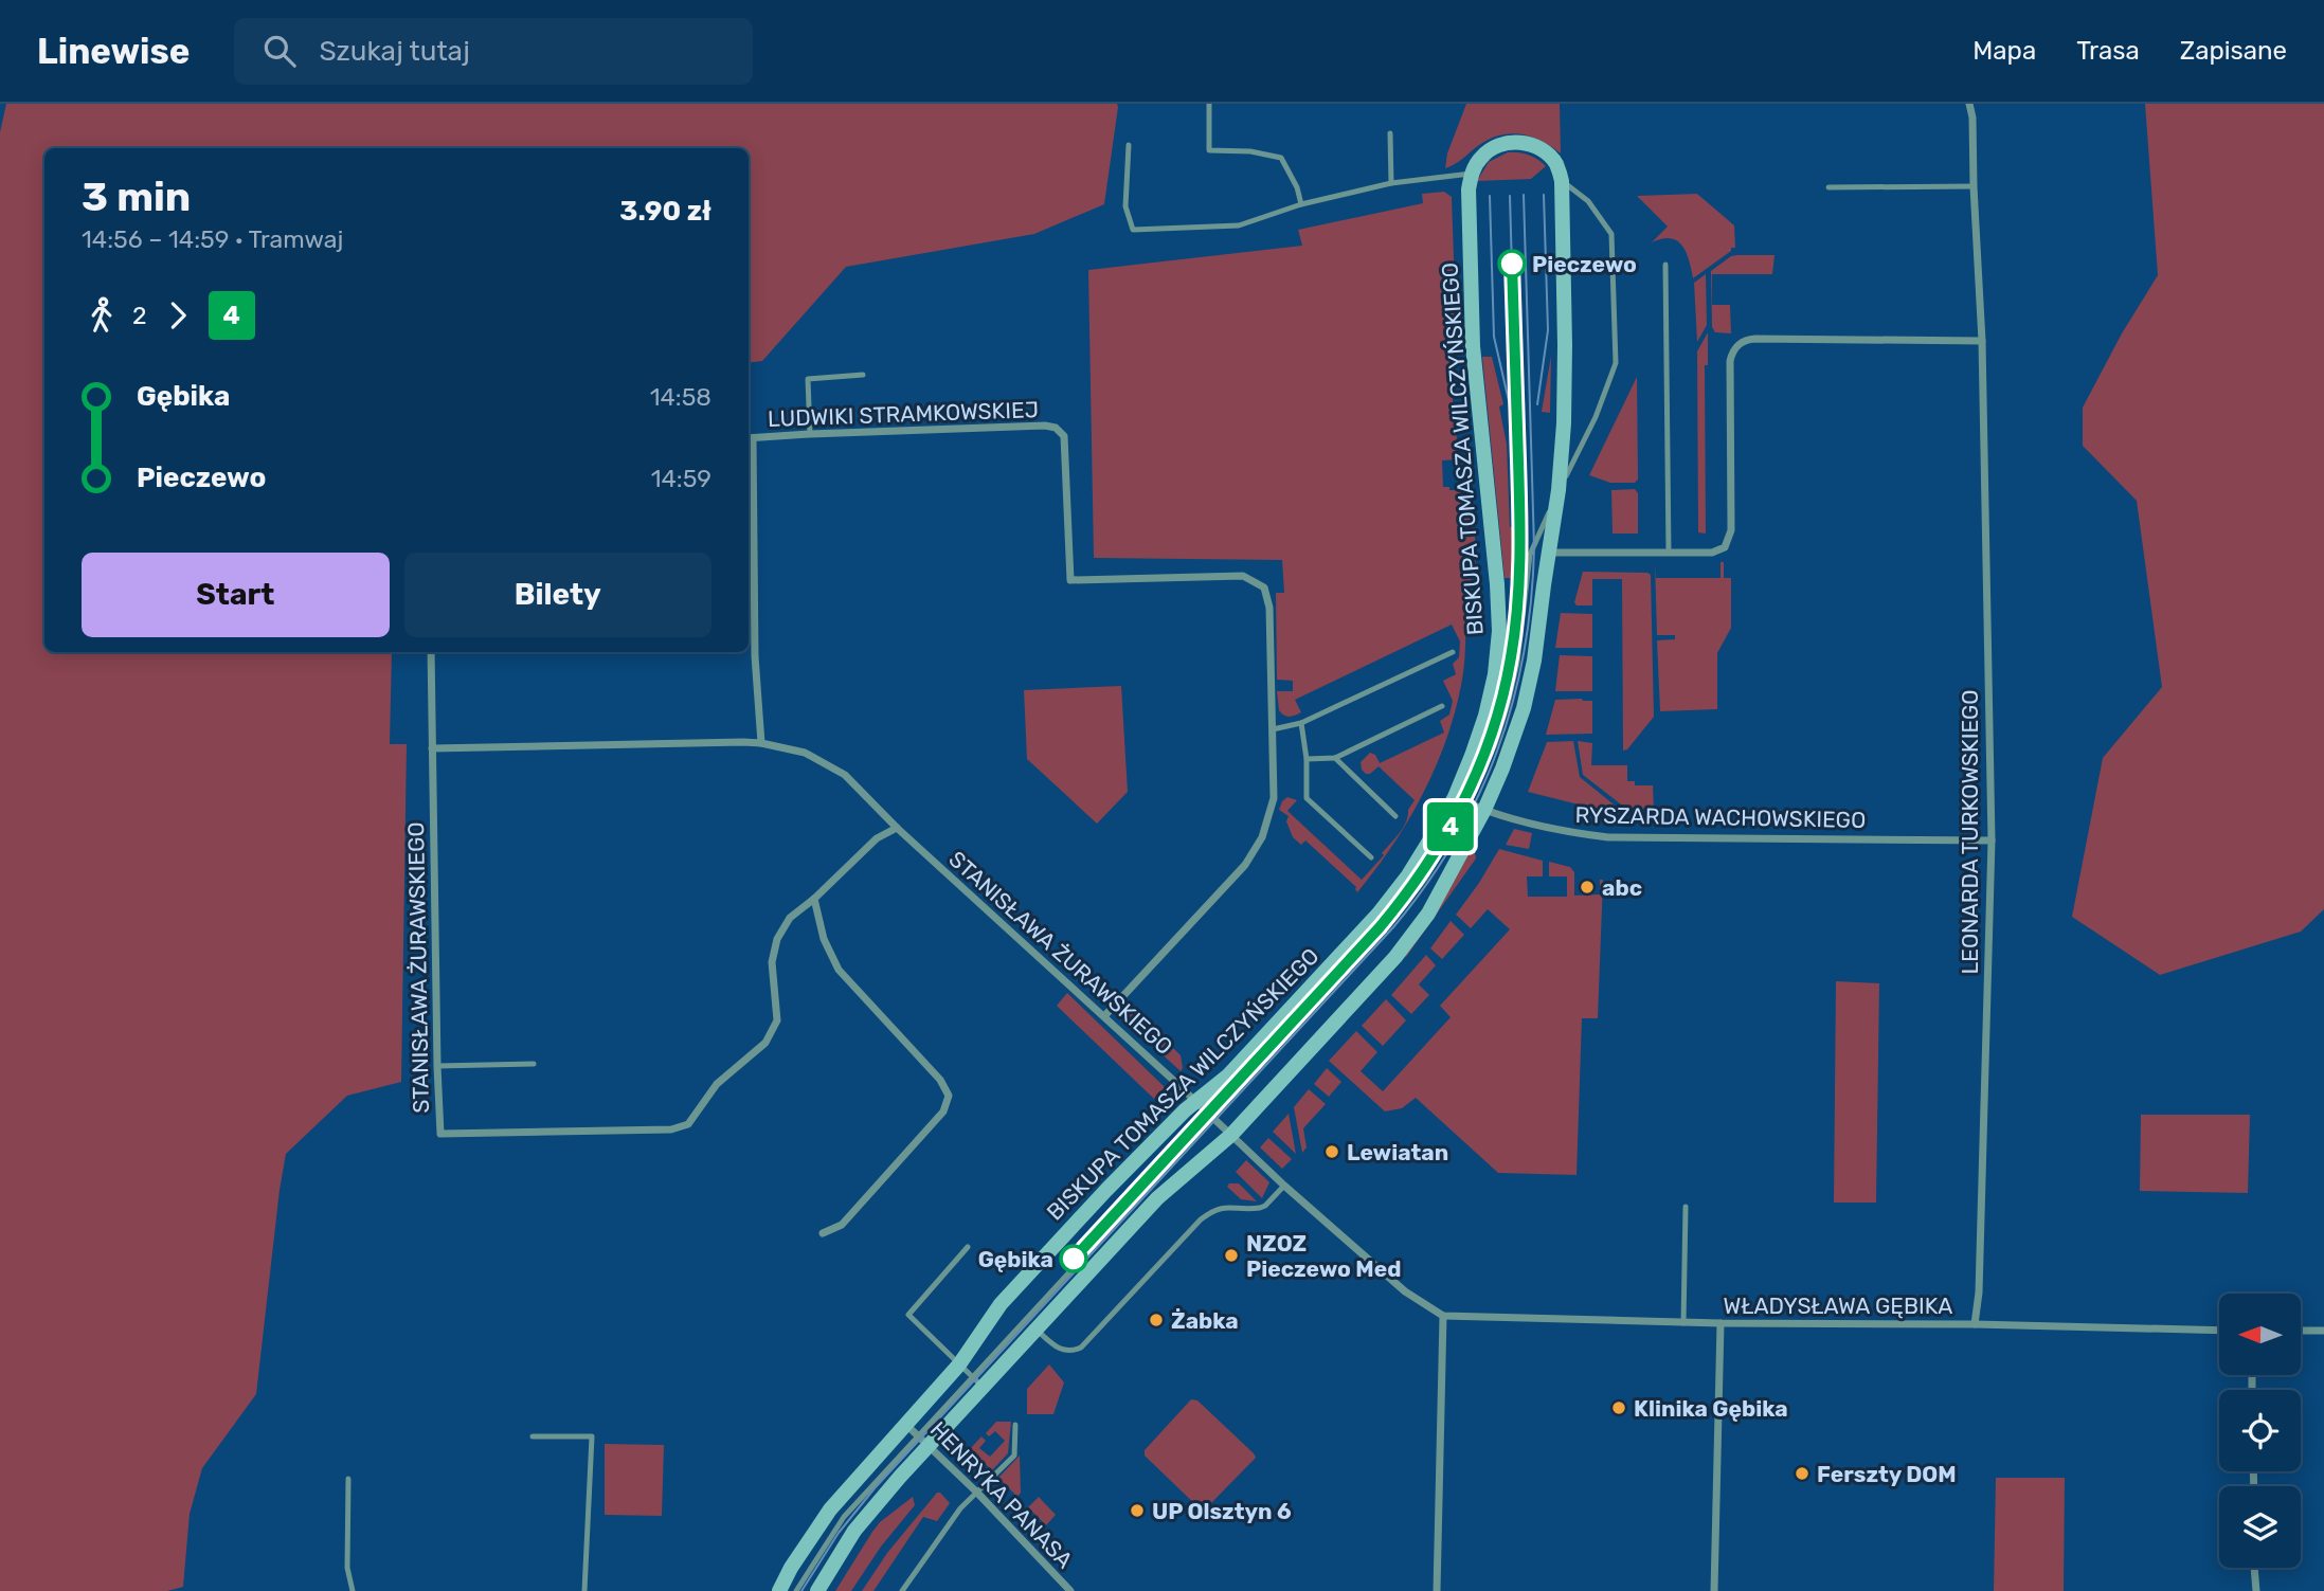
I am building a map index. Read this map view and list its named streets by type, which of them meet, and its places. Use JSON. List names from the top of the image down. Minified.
{"streets":{"street":["LUDWIKI STRAMKOWSKIEJ","BISKUPA TOMASZA WILCZYŃSKIEGO","RYSZARDA WACHOWSKIEGO","LEONARDA TURKOWSKIEGO","STANISŁAWA ŻURAWSKIEGO","WŁADYSŁAWA GĘBIKA","HENRYKA PANASA"]},"crossings":[["LUDWIKI STRAMKOWSKIEJ","STANISŁAWA ŻURAWSKIEGO"],["BISKUPA TOMASZA WILCZYŃSKIEGO","RYSZARDA WACHOWSKIEGO"],["BISKUPA TOMASZA WILCZYŃSKIEGO","STANISŁAWA ŻURAWSKIEGO"],["BISKUPA TOMASZA WILCZYŃSKIEGO","HENRYKA PANASA"],["RYSZARDA WACHOWSKIEGO","LEONARDA TURKOWSKIEGO"],["LEONARDA TURKOWSKIEGO","WŁADYSŁAWA GĘBIKA"]],"places":["Pieczewo","abc","Lewiatan","NZOZ Pieczewo Med","Gębika","Żabka","Klinika Gębika","Ferszty DOM","UP Olsztyn 6"],"lines":["tram line 4"],"north":"left","page":{"header":"Linewise","search":"Szukaj tutaj","nav":["Mapa","Trasa","Zapisane"],"on_map":"4","heading":["3 min","14:56 – 14:59 · Tramwaj","3.90 zł"],"legs":["2","4"],"list":[{"name":"Gębika","value":"14:58"},{"name":"Pieczewo","value":"14:59"}],"buttons":["Start","Bilety"]}}
